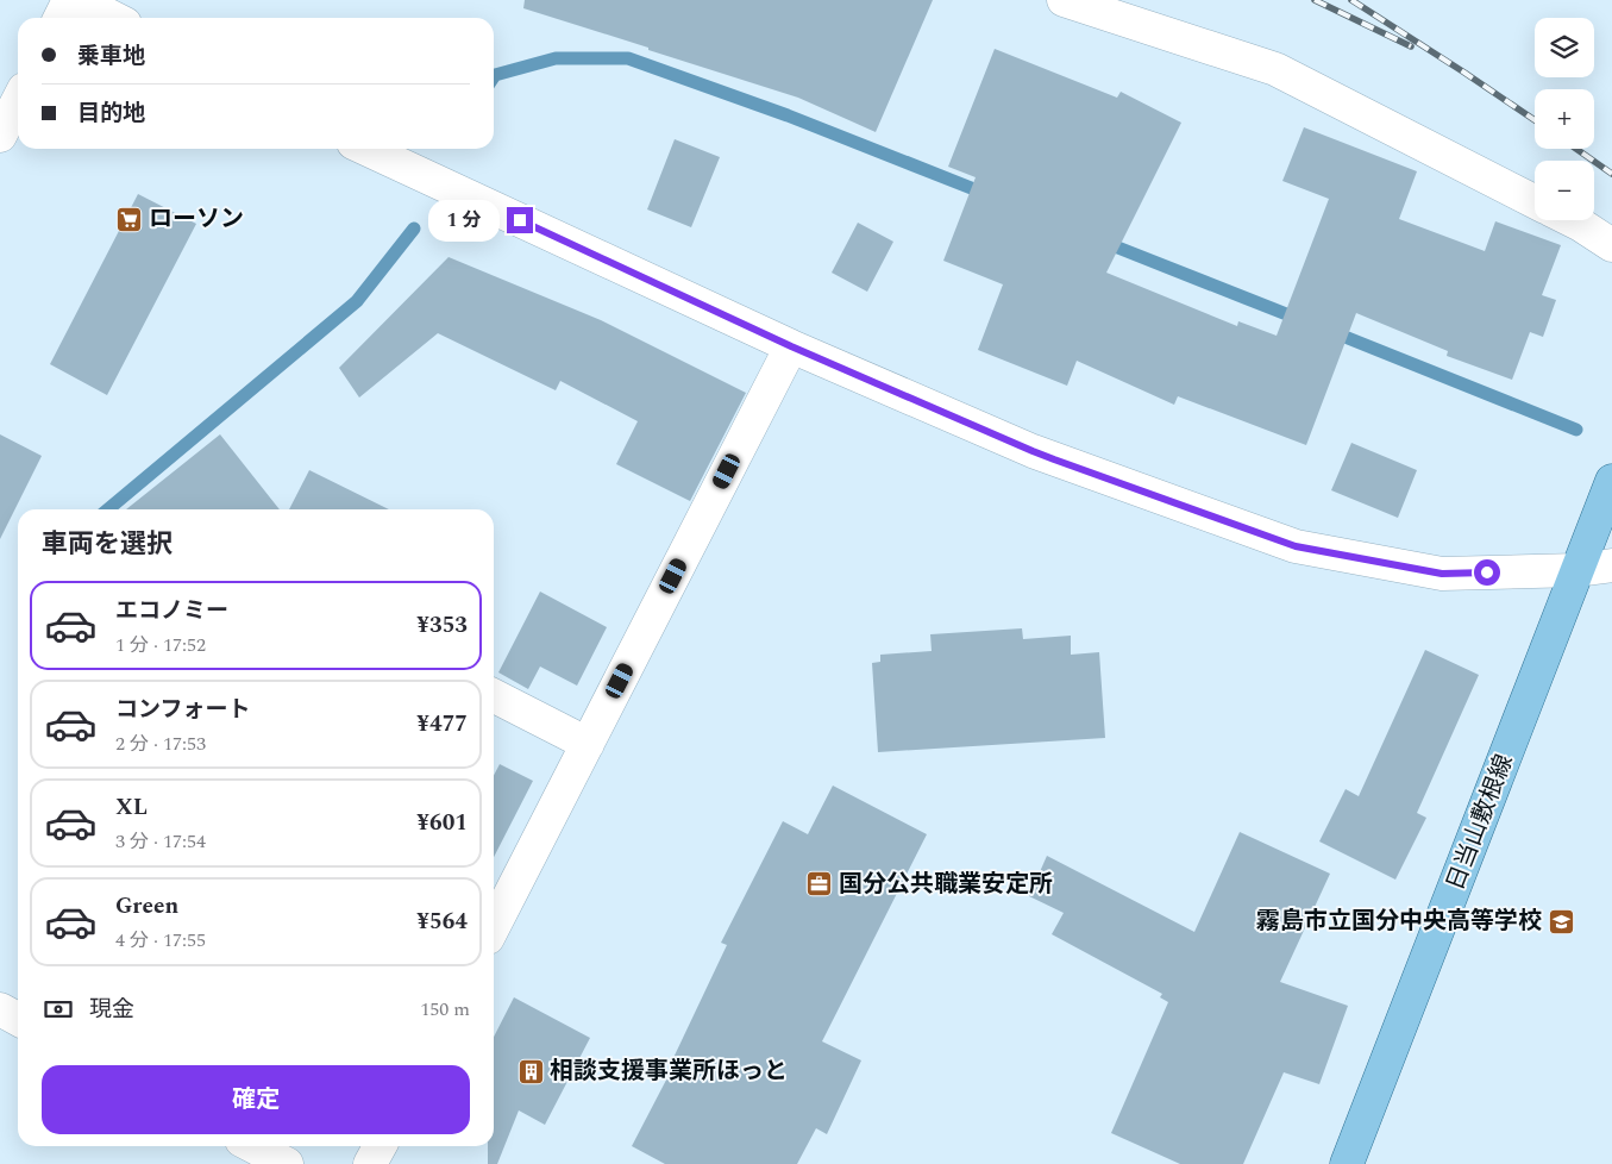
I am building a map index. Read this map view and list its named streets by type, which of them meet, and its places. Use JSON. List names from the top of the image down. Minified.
{"streets":{"main road":["日当山敷根線"]},"places":{"supermarket":["ローソン"],"office":["国分公共職業安定所"],"school or university":["霧島市立国分中央高等学校"],"building":["相談支援事業所ほっと"]},"page":{"map_buttons":["+","−"],"banner":["乗車地","目的地"],"bubble":"1 分","heading":"車両を選択","list":[{"name":"エコノミー","note":"1 分 · 17:52","value":"¥353"},{"name":"コンフォート","note":"2 分 · 17:53","value":"¥477"},{"name":"XL","note":"3 分 · 17:54","value":"¥601"},{"name":"Green","note":"4 分 · 17:55","value":"¥564"}],"pay":["現金","150 m"],"buttons":"確定"}}
